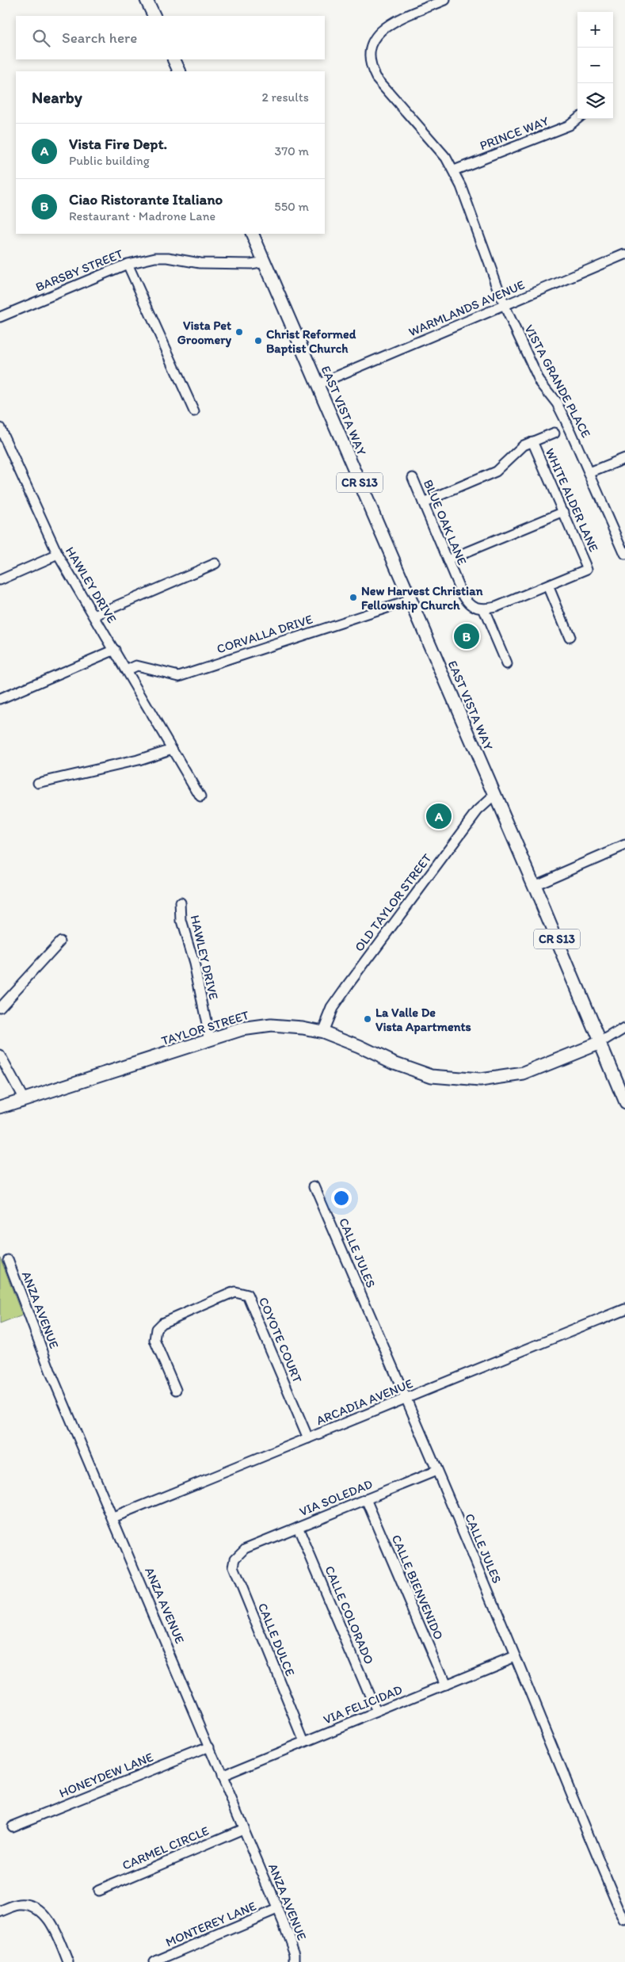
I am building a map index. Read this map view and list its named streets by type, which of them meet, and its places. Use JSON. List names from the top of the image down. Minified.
{"streets":{"main road":["EAST VISTA WAY","CR S13","TAYLOR STREET"],"street":["PRINCE WAY","BARSBY STREET","WARMLANDS AVENUE","VISTA GRANDE PLACE","WHITE ALDER LANE","BLUE OAK LANE","HAWLEY DRIVE","CORVALLA DRIVE","OLD TAYLOR STREET","CALLE JULES","ANZA AVENUE","COYOTE COURT","ARCADIA AVENUE","VIA SOLEDAD","CALLE BIENVENIDO","CALLE COLORADO","CALLE DULCE","VIA FELICIDAD","HONEYDEW LANE","CARMEL CIRCLE","MONTEREY LANE"]},"crossings":[["PRINCE WAY","VISTA GRANDE PLACE"],["BARSBY STREET","EAST VISTA WAY"],["WARMLANDS AVENUE","VISTA GRANDE PLACE"],["WARMLANDS AVENUE","EAST VISTA WAY"],["EAST VISTA WAY","CORVALLA DRIVE"],["EAST VISTA WAY","OLD TAYLOR STREET"],["EAST VISTA WAY","TAYLOR STREET"],["HAWLEY DRIVE","CORVALLA DRIVE"],["HAWLEY DRIVE","TAYLOR STREET"],["OLD TAYLOR STREET","TAYLOR STREET"],["CALLE JULES","ARCADIA AVENUE"],["CALLE JULES","VIA SOLEDAD"],["CALLE JULES","VIA FELICIDAD"],["ANZA AVENUE","ARCADIA AVENUE"],["ANZA AVENUE","VIA FELICIDAD"],["ANZA AVENUE","HONEYDEW LANE"],["ANZA AVENUE","CARMEL CIRCLE"],["ANZA AVENUE","MONTEREY LANE"],["COYOTE COURT","ARCADIA AVENUE"],["VIA SOLEDAD","CALLE BIENVENIDO"],["VIA SOLEDAD","CALLE COLORADO"],["VIA SOLEDAD","CALLE DULCE"],["CALLE BIENVENIDO","VIA FELICIDAD"],["CALLE COLORADO","VIA FELICIDAD"],["CALLE DULCE","VIA FELICIDAD"]],"places":["Vista Pet Groomery","Christ Reformed Baptist Church","New Harvest Christian Fellowship Church","La Valle De Vista Apartments"],"page":{"map_buttons":["+","−"],"search":"Search here","heading":["Nearby","2 results"],"list":[{"mark":"A","name":"Vista Fire Dept.","note":"Public building","value":"370 m"},{"mark":"B","name":"Ciao Ristorante Italiano","note":"Restaurant · Madrone Lane","value":"550 m"}],"pins":["B","A"]}}
